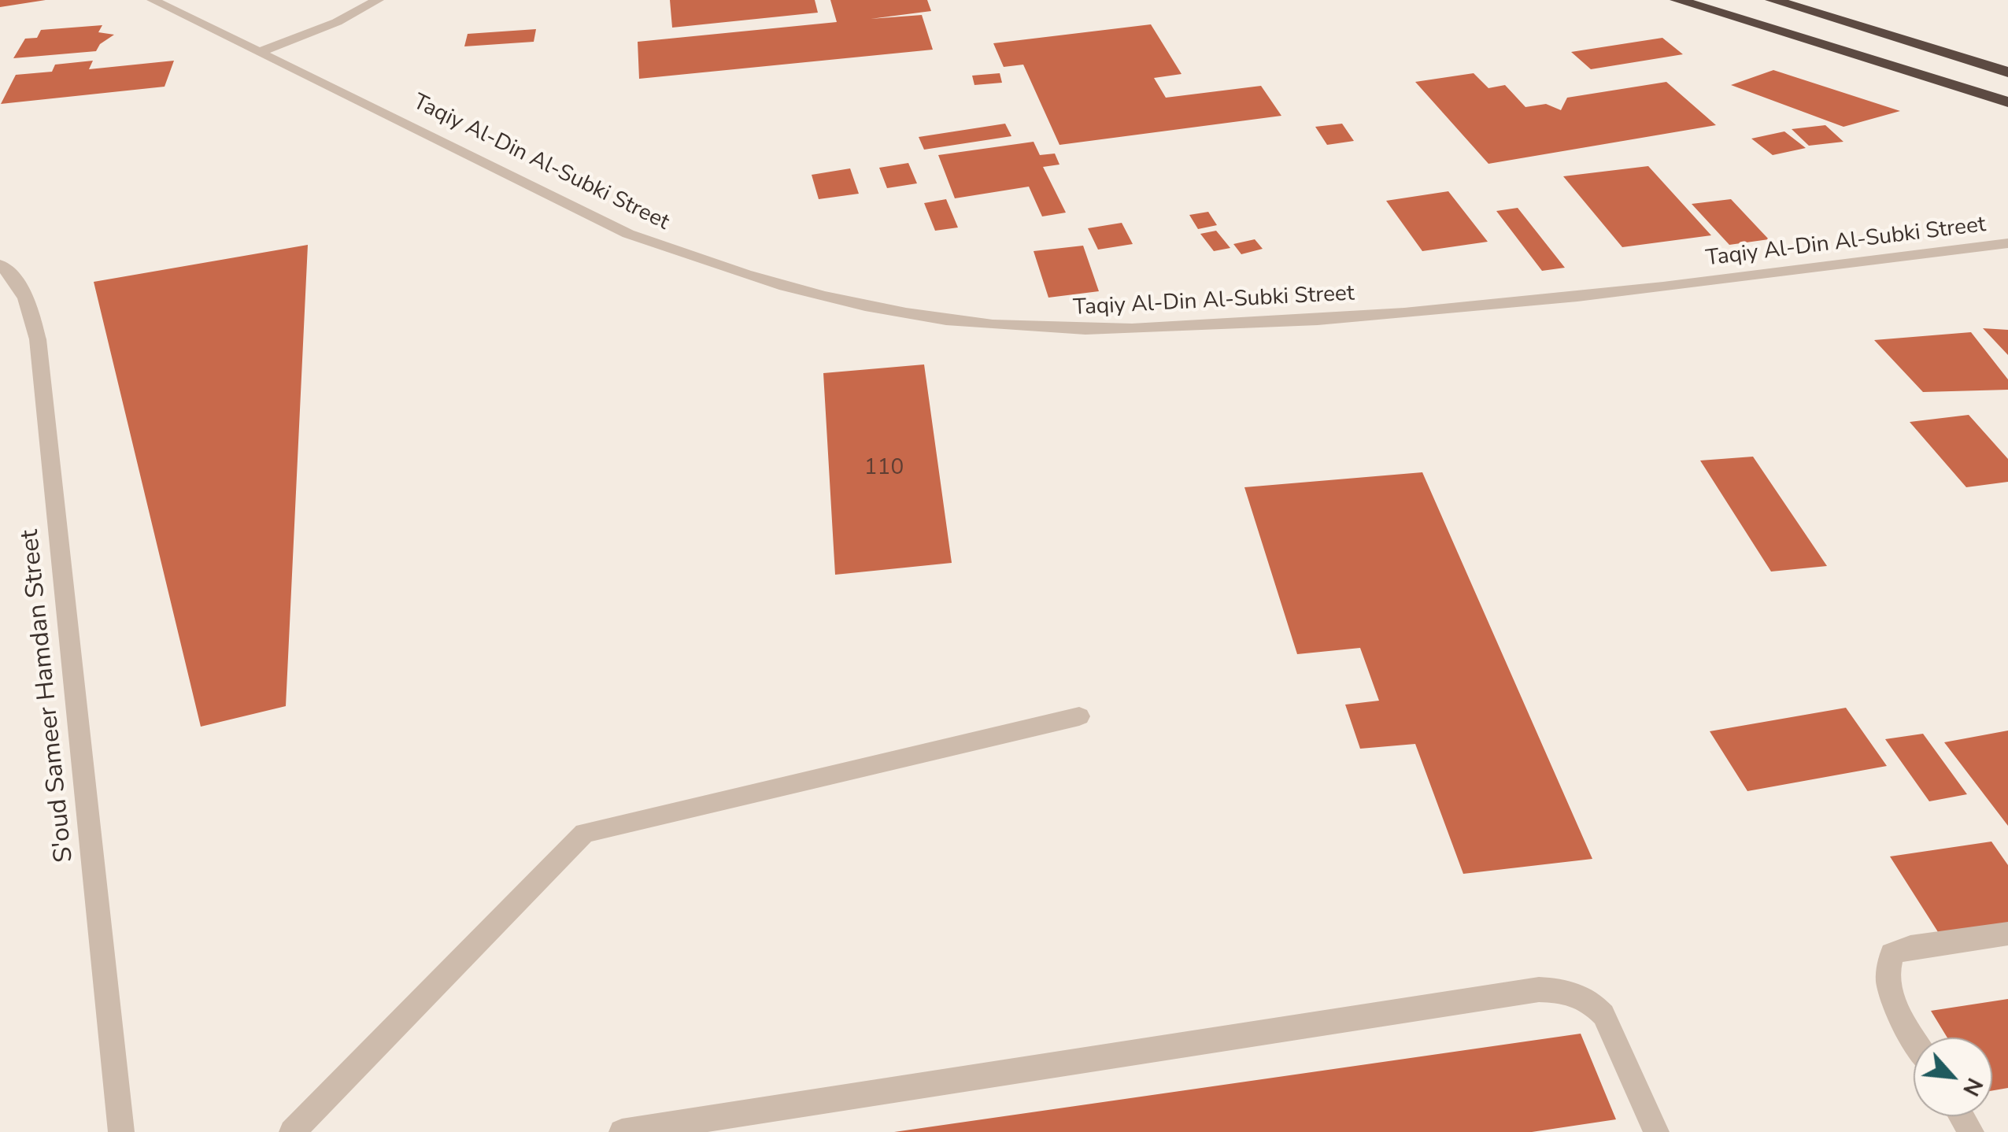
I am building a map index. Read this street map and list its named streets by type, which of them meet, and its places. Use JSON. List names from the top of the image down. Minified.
{"streets":{"street":["Taqiy Al-Din Al-Subki Street","S'oud Sameer Hamdan Street"]},"house_numbers":["110"],"north":"bottom right"}
